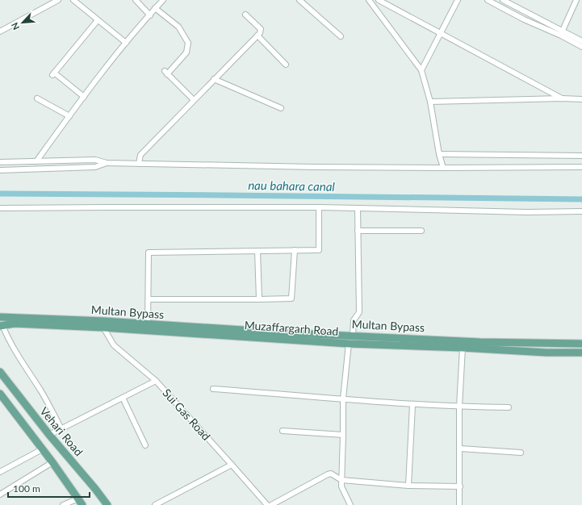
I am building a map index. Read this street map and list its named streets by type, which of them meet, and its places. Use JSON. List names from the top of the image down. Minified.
{"streets":{"main road":["Multan Bypass","Muzaffargarh Road","Vehari Road"],"street":["Sui Gas Road"]},"crossings":[["Multan Bypass","Muzaffargarh Road"],["Muzaffargarh Road","Sui Gas Road"]],"water":["nau bahara canal"],"scale_bar":"100 m","north":"bottom left"}
